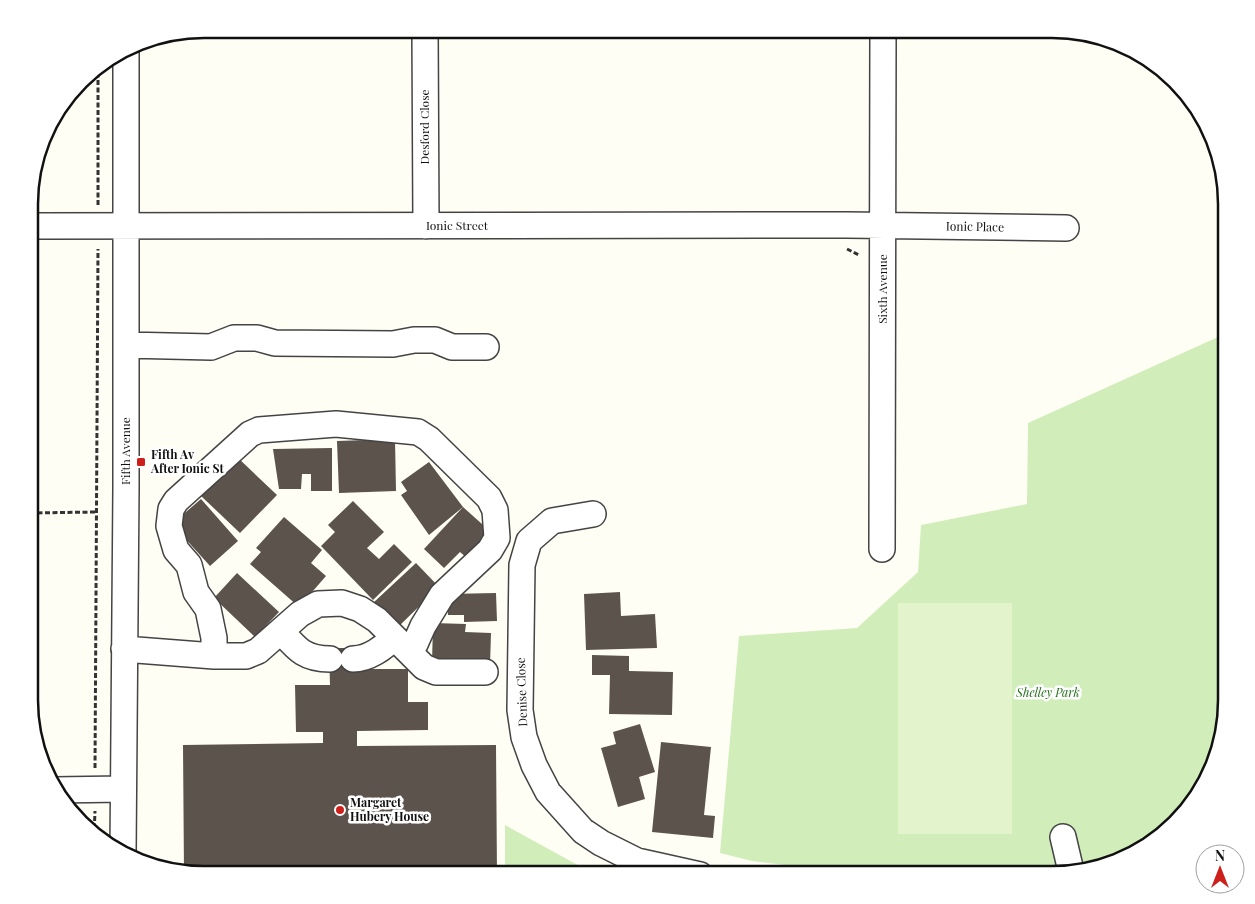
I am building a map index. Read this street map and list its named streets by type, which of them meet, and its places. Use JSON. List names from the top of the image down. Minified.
{"streets":{"street":["Desford Close","Ionic Street","Ionic Place","Sixth Avenue","Fifth Avenue","Denise Close"]},"crossings":[["Desford Close","Ionic Street"],["Ionic Street","Ionic Place"],["Ionic Street","Sixth Avenue"],["Ionic Street","Fifth Avenue"],["Ionic Place","Sixth Avenue"]],"parks":["Shelley Park"],"places":{"transit":["Fifth Av After Ionic St"],"other":["Margaret Hubery House"]},"north":"top"}
